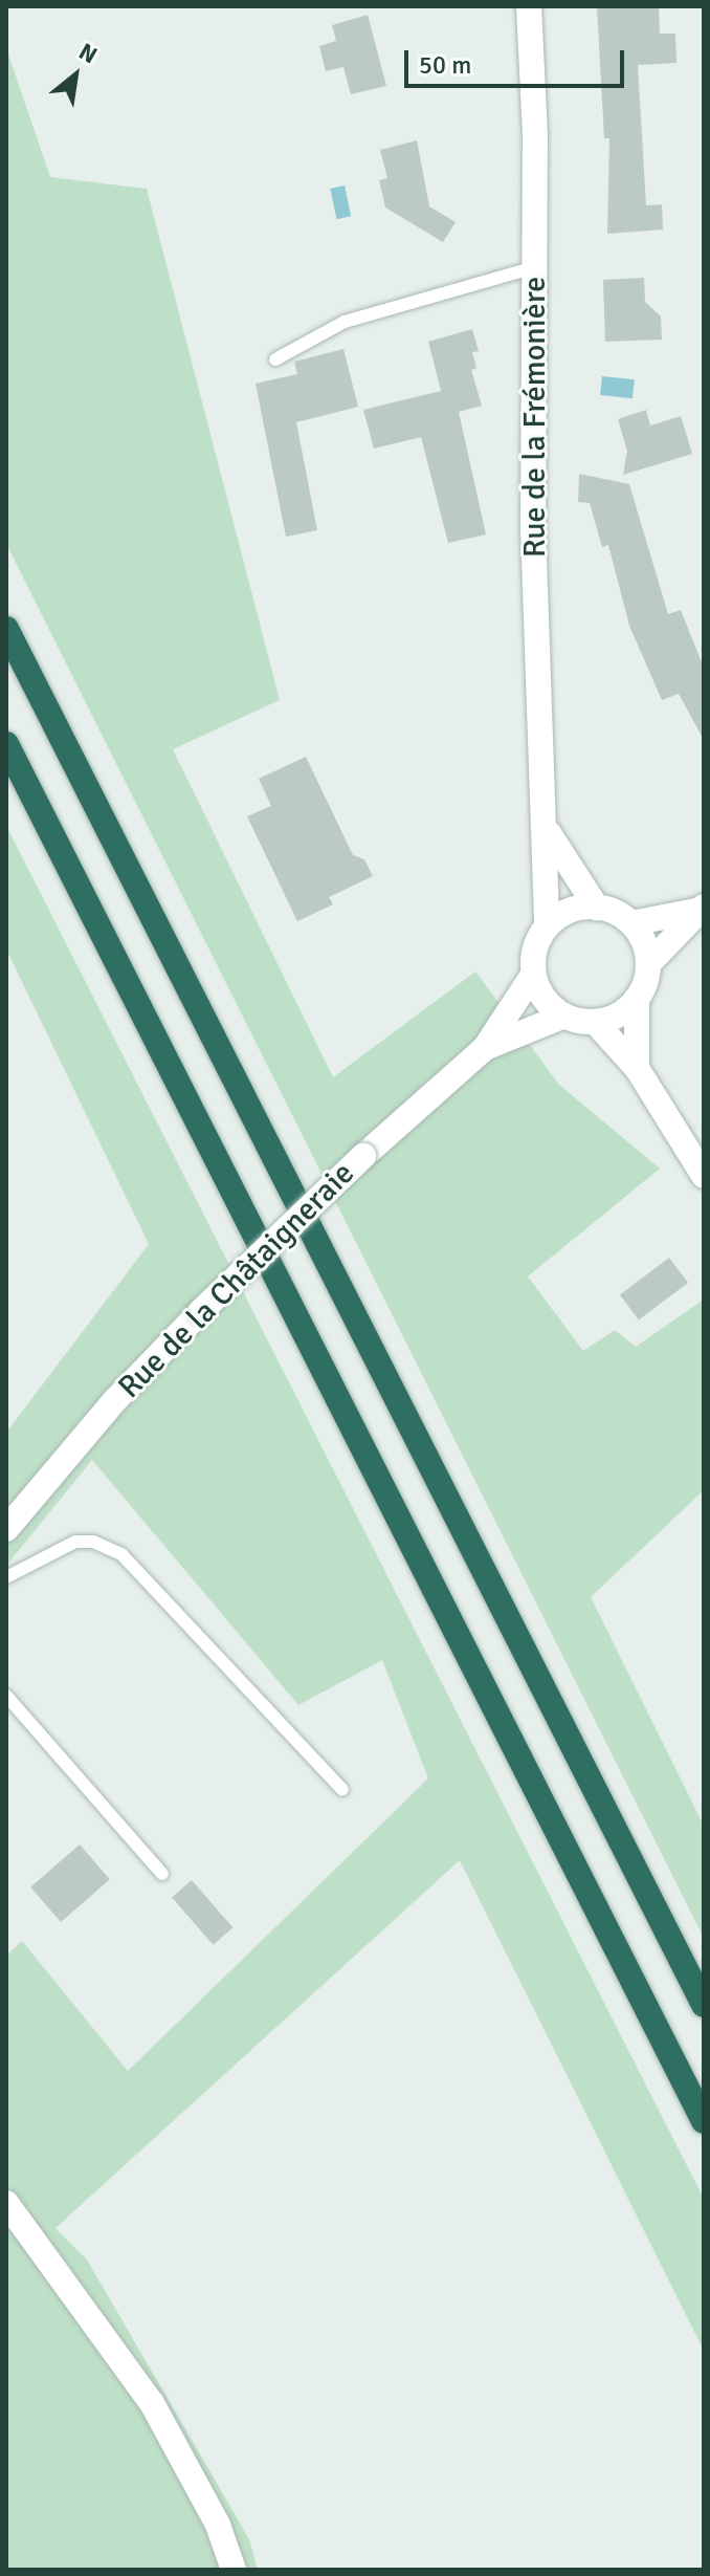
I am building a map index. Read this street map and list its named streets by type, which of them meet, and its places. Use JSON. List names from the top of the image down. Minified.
{"streets":{"street":["Rue de la Frémonière","Rue de la Châtaigneraie"]},"crossings":[["Rue de la Frémonière","Rue de la Châtaigneraie"]],"scale_bar":"50 m","north":"top right"}
